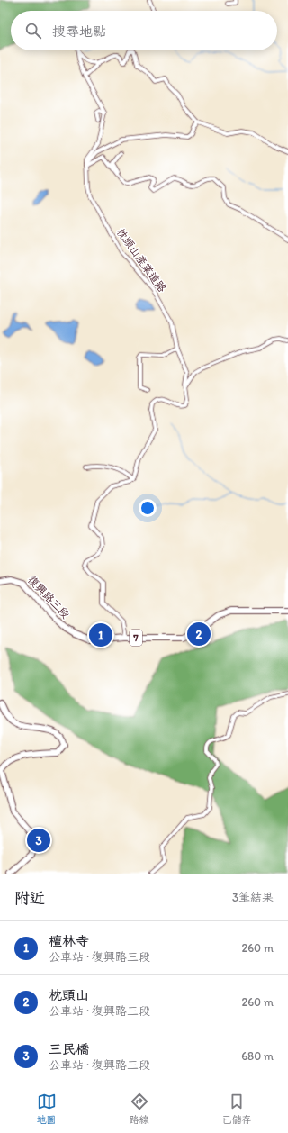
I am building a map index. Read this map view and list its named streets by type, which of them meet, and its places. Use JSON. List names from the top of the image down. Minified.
{"streets":{"main road":["復興路三段","7"],"street":["枕頭山產業道路"]},"page":{"search":"搜尋地點","pins":["2","1","3"],"heading":["附近","3筆結果"],"list":[{"mark":"1","name":"檀林寺","note":"公車站 · 復興路三段","value":"260 m"},{"mark":"2","name":"枕頭山","note":"公車站 · 復興路三段","value":"260 m"},{"mark":"3","name":"三民橋","note":"公車站 · 復興路三段","value":"680 m"}],"nav":["地圖","路線","已儲存"]}}
